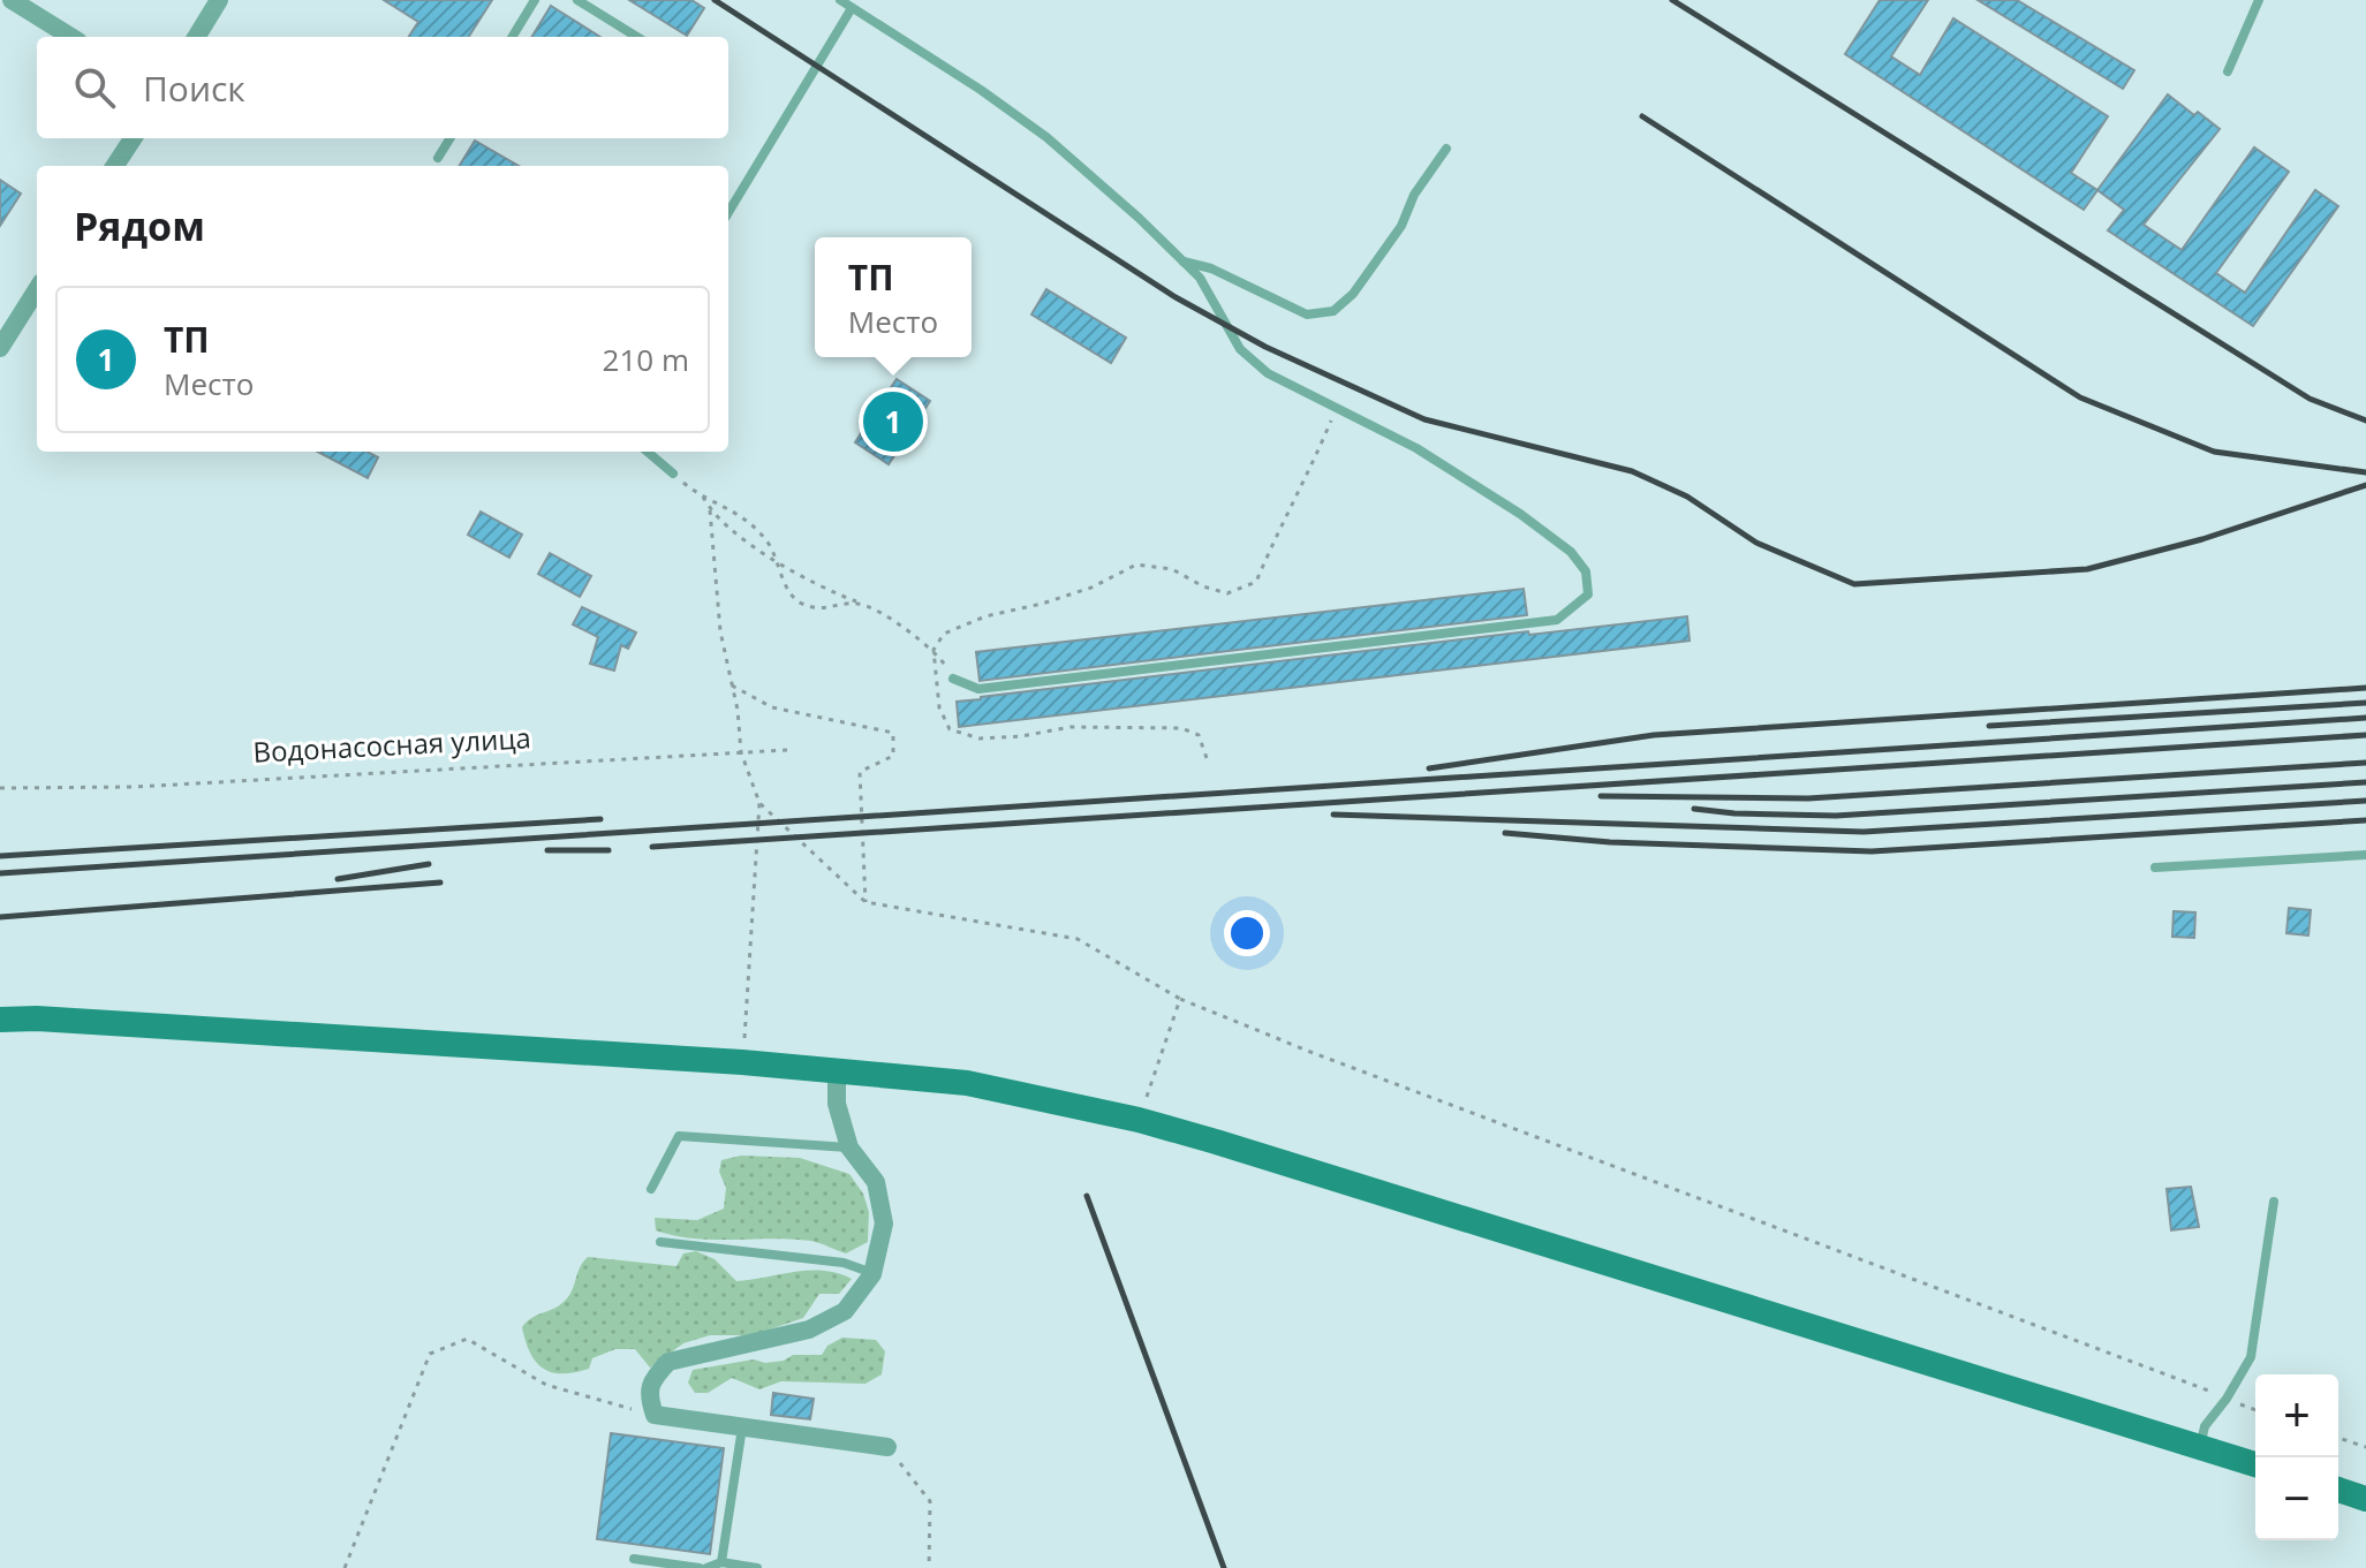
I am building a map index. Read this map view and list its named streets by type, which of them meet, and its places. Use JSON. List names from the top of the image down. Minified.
{"streets":{"path":["Водонасосная улица"]},"page":{"search":"Поиск","heading":"Рядом","popup":["ТП","Место"],"list":[{"mark":"1","name":"ТП","note":"Место","value":"210 m"}],"pins":"1","map_buttons":["+","−"]}}
